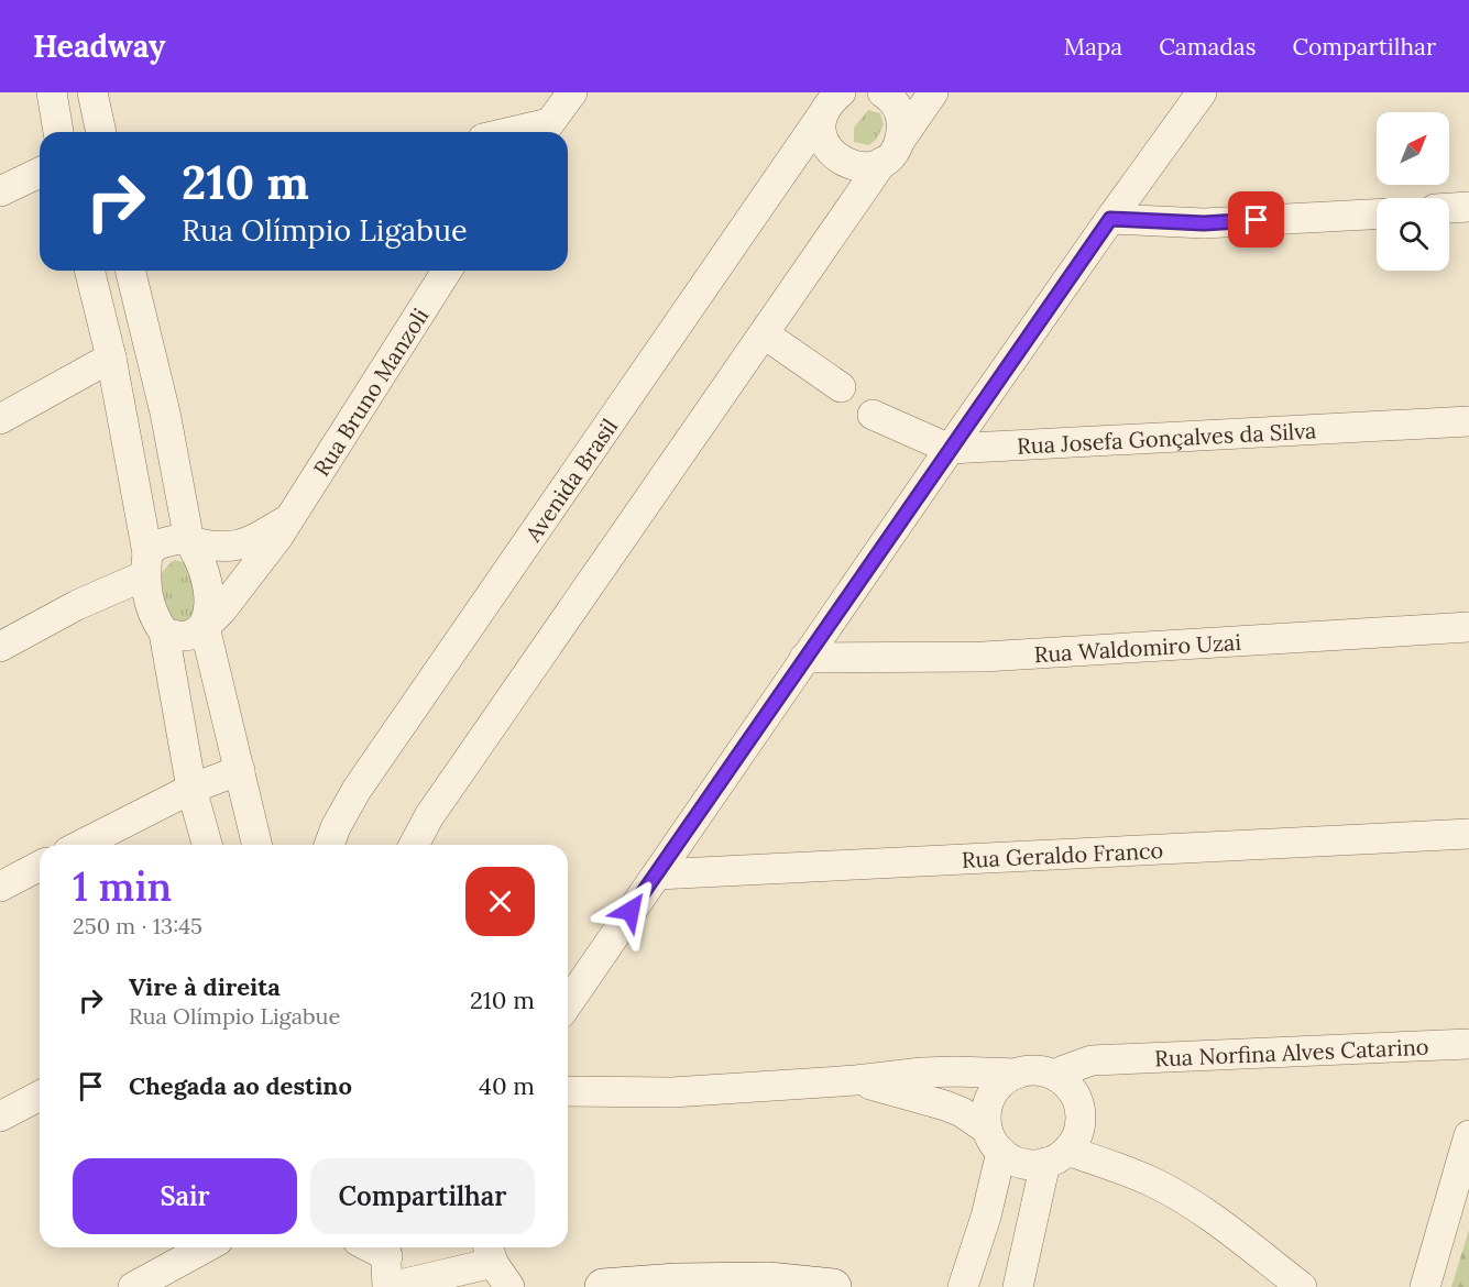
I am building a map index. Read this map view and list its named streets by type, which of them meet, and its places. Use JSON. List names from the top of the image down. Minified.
{"streets":{"street":["Rua Bruno Manzoli","Rua Josefa Gonçalves da Silva","Avenida Brasil","Rua Waldomiro Uzai","Rua Geraldo Franco","Rua Norfina Alves Catarino"]},"north":"top right","page":{"header":"Headway","nav":["Mapa","Camadas","Compartilhar"],"turn":["210 m","Rua Olímpio Ligabue"],"heading":["1 min","250 m · 13:45"],"list":[{"name":"Vire à direita","note":"Rua Olímpio Ligabue","value":"210 m"},{"name":"Chegada ao destino","value":"40 m"}],"buttons":["Sair","Compartilhar"]}}
